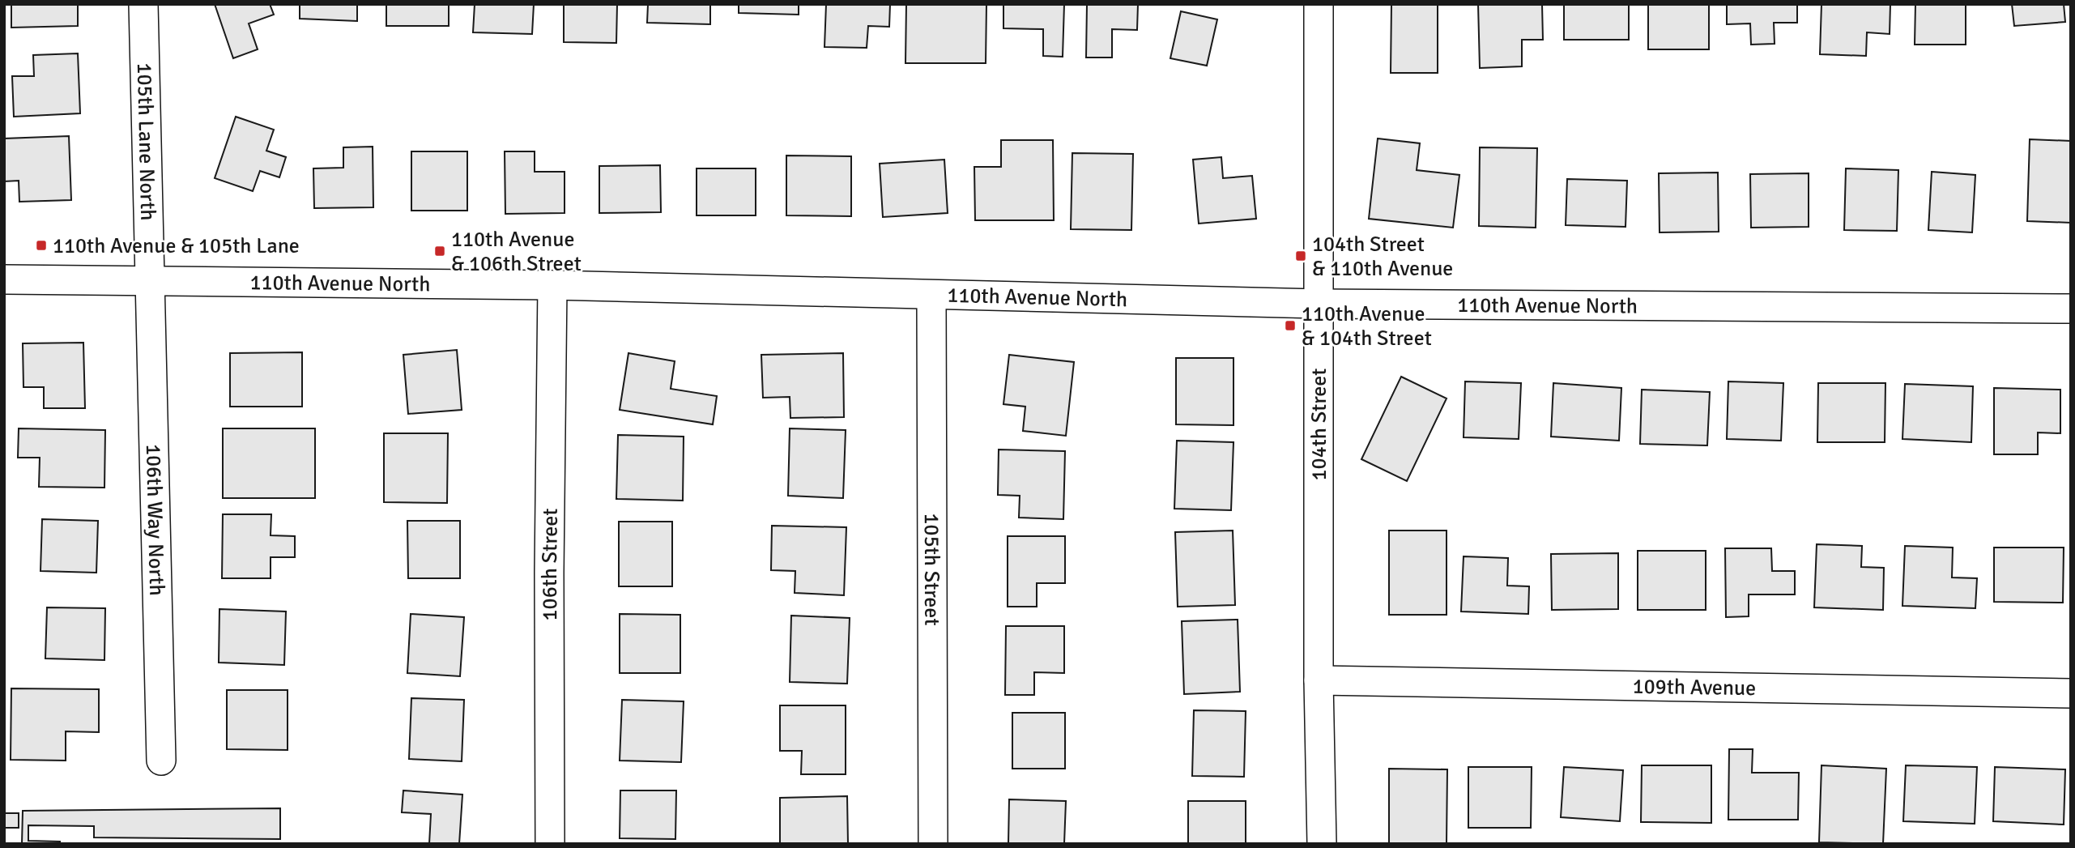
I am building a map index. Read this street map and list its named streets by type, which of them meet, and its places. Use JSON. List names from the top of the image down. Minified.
{"streets":{"street":["105th Lane North","110th Avenue North","104th Street","106th Way North","106th Street","105th Street","109th Avenue"]},"crossings":[["105th Lane North","110th Avenue North"],["105th Lane North","106th Way North"],["110th Avenue North","104th Street"],["110th Avenue North","106th Way North"],["110th Avenue North","106th Street"],["110th Avenue North","105th Street"],["104th Street","109th Avenue"]],"places":{"transit":["110th Avenue & 105th Lane","110th Avenue & 106th Street","104th Street & 110th Avenue","110th Avenue & 104th Street"]}}
